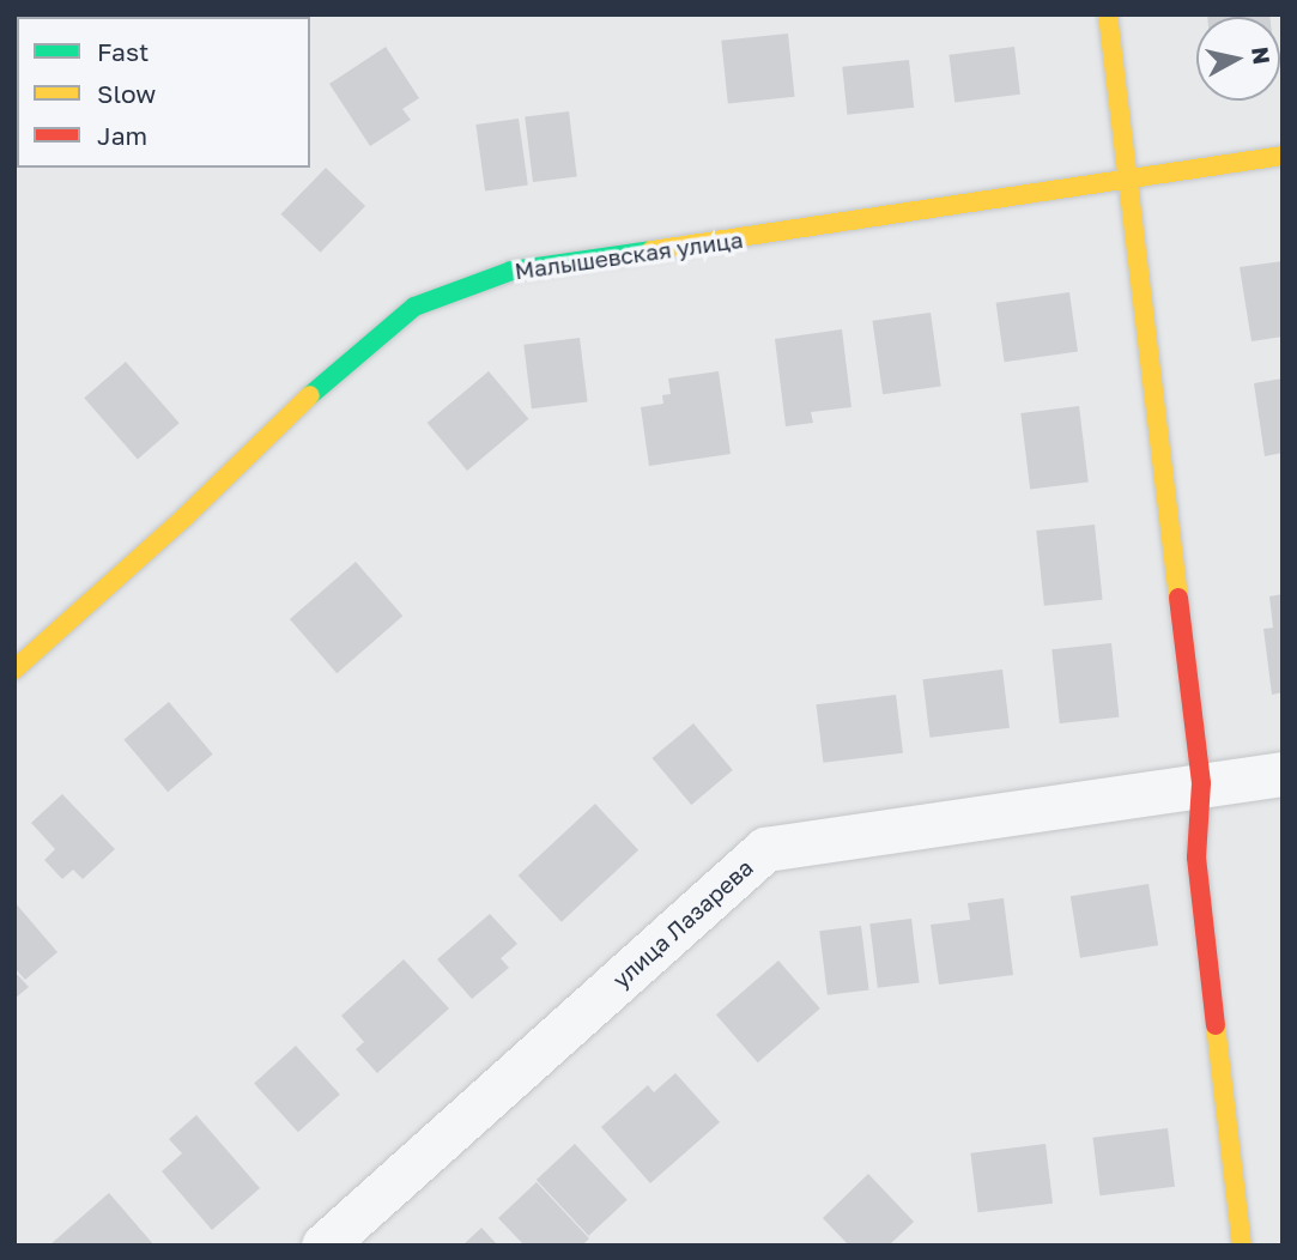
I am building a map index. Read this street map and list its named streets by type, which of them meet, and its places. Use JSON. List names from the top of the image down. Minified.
{"streets":{"street":["Малышевская улица","улица Лазарева"]},"legend":["Fast","Slow","Jam"],"north":"right"}
